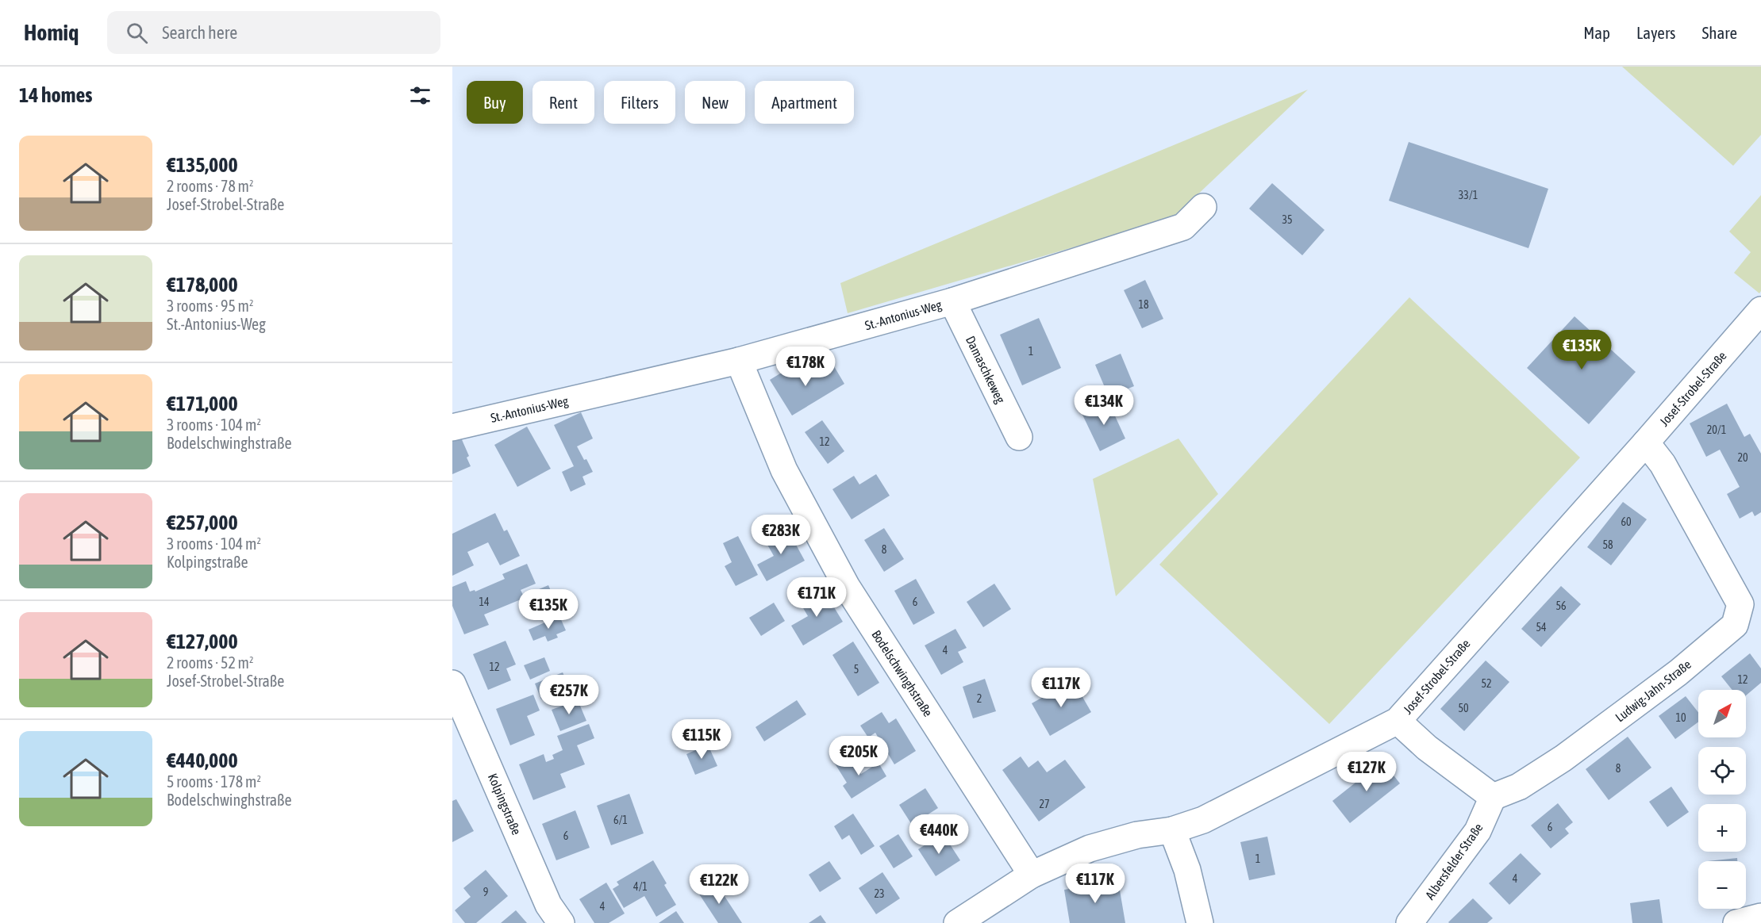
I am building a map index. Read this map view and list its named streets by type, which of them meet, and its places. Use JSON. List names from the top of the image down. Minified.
{"streets":{"street":["St.-Antonius-Weg","Damaschkeweg","Josef-Strobel-Straße","Bodelschwinghstraße","Ludwig-Jahn-Straße","Kolpingstraße","Albersfelder Straße"]},"crossings":[["St.-Antonius-Weg","Damaschkeweg"],["St.-Antonius-Weg","Bodelschwinghstraße"],["Josef-Strobel-Straße","Bodelschwinghstraße"],["Josef-Strobel-Straße","Ludwig-Jahn-Straße"],["Ludwig-Jahn-Straße","Albersfelder Straße"]],"house_numbers":["33/1","35","18","1","20/1","12","20","60","58","8","14","6","56","54","4","12","5","12","52","2","50","10","8","27","6/1","6","6","1","4","4/1","9","23","4"],"north":"top right","page":{"header":"Homiq","search":"Search here","nav":["Map","Layers","Share"],"heading":"14 homes","chip":["Buy","Rent","Filters","New","Apartment"],"list":[{"name":"€135,000","note":"2 rooms · 78 m² · Josef-Strobel-Straße"},{"name":"€178,000","note":"3 rooms · 95 m² · St.-Antonius-Weg"},{"name":"€171,000","note":"3 rooms · 104 m² · Bodelschwinghstraße"},{"name":"€257,000","note":"3 rooms · 104 m² · Kolpingstraße"},{"name":"€127,000","note":"2 rooms · 52 m² · Josef-Strobel-Straße"},{"name":"€440,000","note":"5 rooms · 178 m² · Bodelschwinghstraße"}],"price":["€135K","€178K","€134K","€283K","€171K","€135K","€117K","€257K","€115K","€205K","€127K","€440K","€117K","€122K"],"map_buttons":["+","−"]}}
